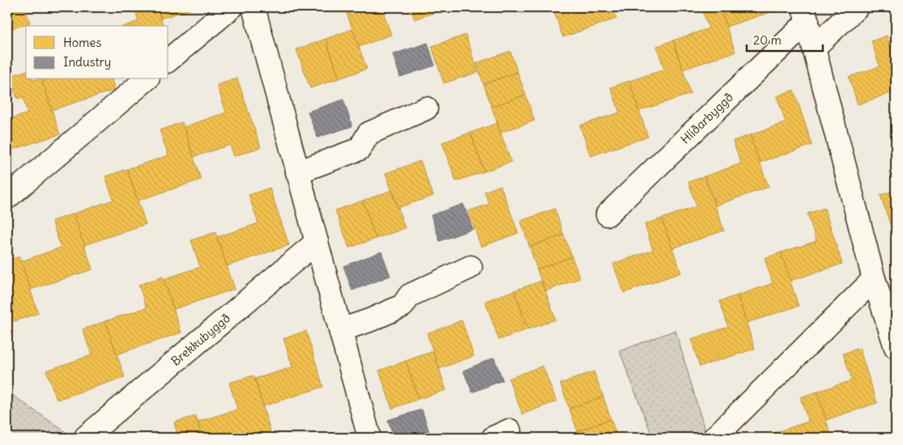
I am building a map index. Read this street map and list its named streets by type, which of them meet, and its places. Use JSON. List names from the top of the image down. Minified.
{"streets":{"street":["Hlíðarbyggð","Brekkubyggð"]},"legend":["Homes","Industry"],"scale_bar":"20 m"}
